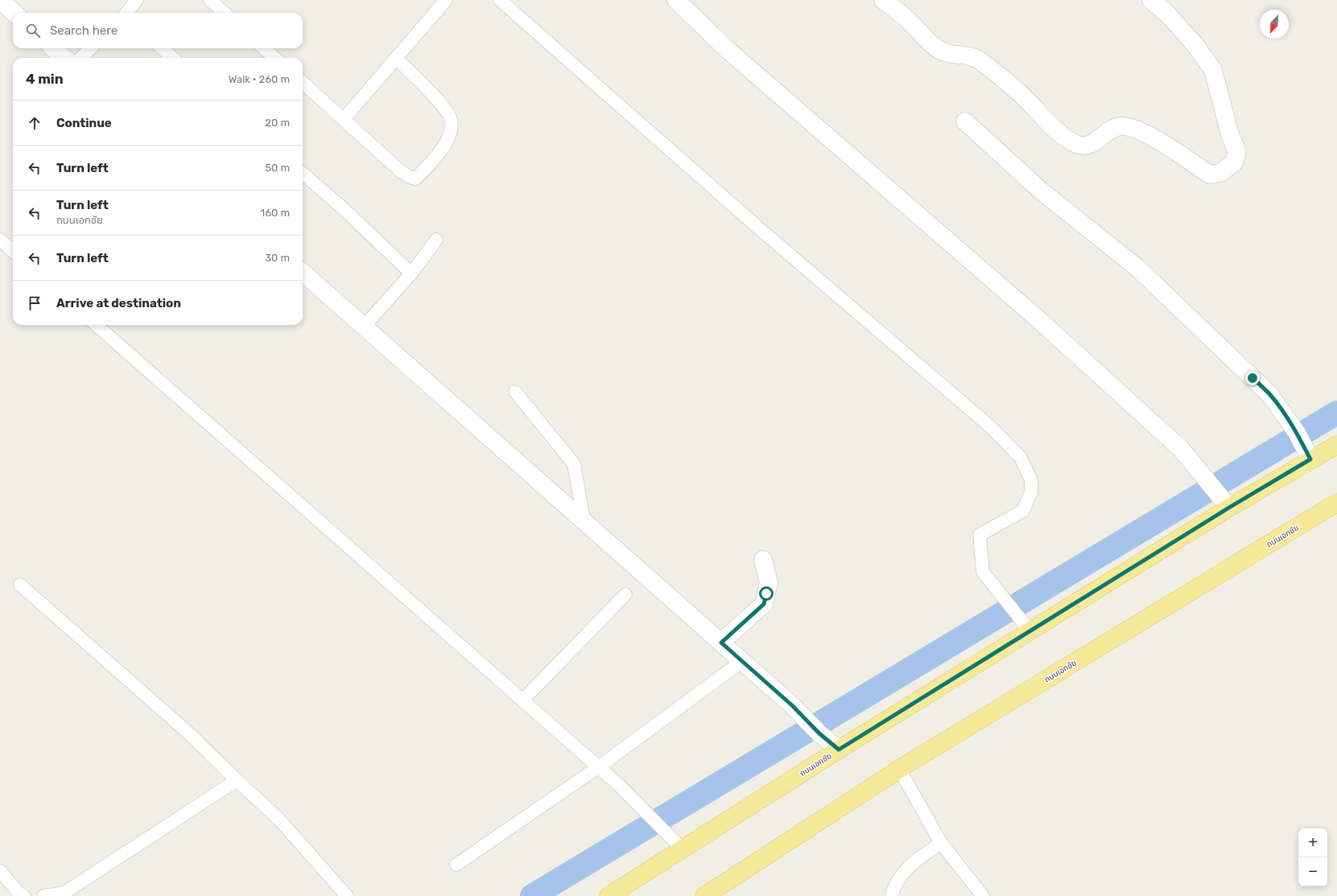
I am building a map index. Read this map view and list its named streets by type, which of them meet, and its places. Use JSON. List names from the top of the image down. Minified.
{"streets":{"main road":["ถนนเอกชัย"]},"north":"bottom left","page":{"search":"Search here","heading":["4 min","Walk · 260 m"],"list":[["Continue","20 m"],["Turn left","50 m"],["Turn left","ถนนเอกชัย","160 m"],["Turn left","30 m"],"Arrive at destination"],"map_buttons":["+","−"]}}
